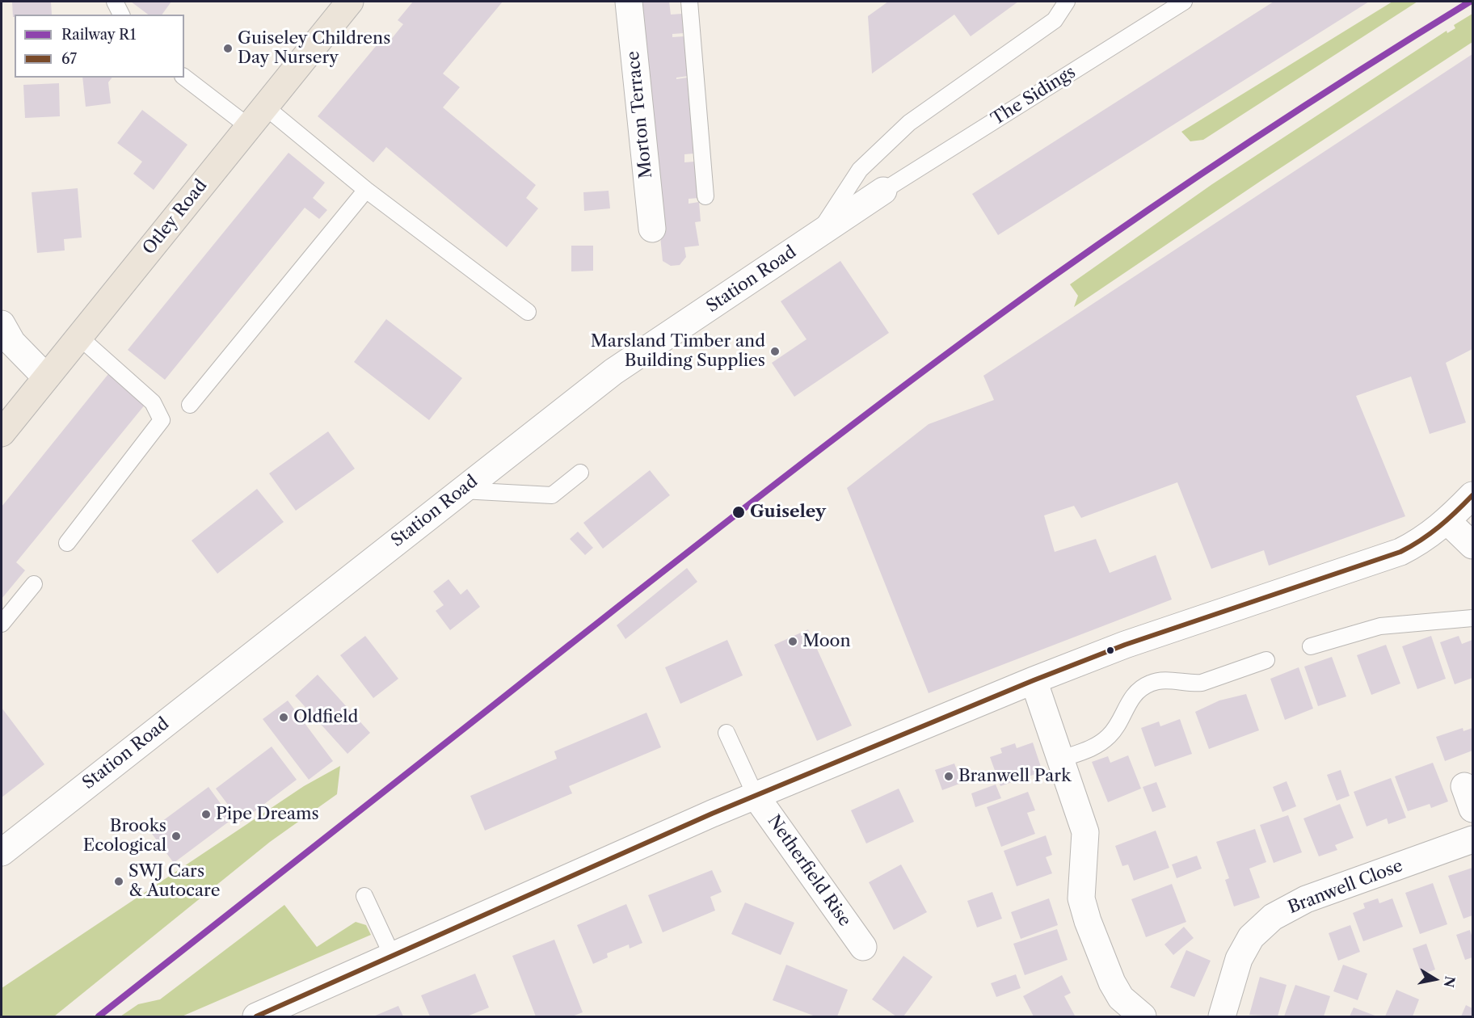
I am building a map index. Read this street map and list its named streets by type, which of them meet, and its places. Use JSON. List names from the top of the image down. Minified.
{"streets":{"main road":["Otley Road"],"street":["Morton Terrace","Station Road","Netherfield Rise","Branwell Close"],"lane":["The Sidings"]},"crossings":[["The Sidings","Station Road"]],"places":["Guiseley Childrens Day Nursery","Marsland Timber and Building Supplies","Guiseley","Moon","Oldfield","Branwell Park","Pipe Dreams","Brooks Ecological","SWJ Cars & Autocare"],"lines":["rail line R1","transit line 67"],"legend":["Railway R1","67"],"north":"right"}
